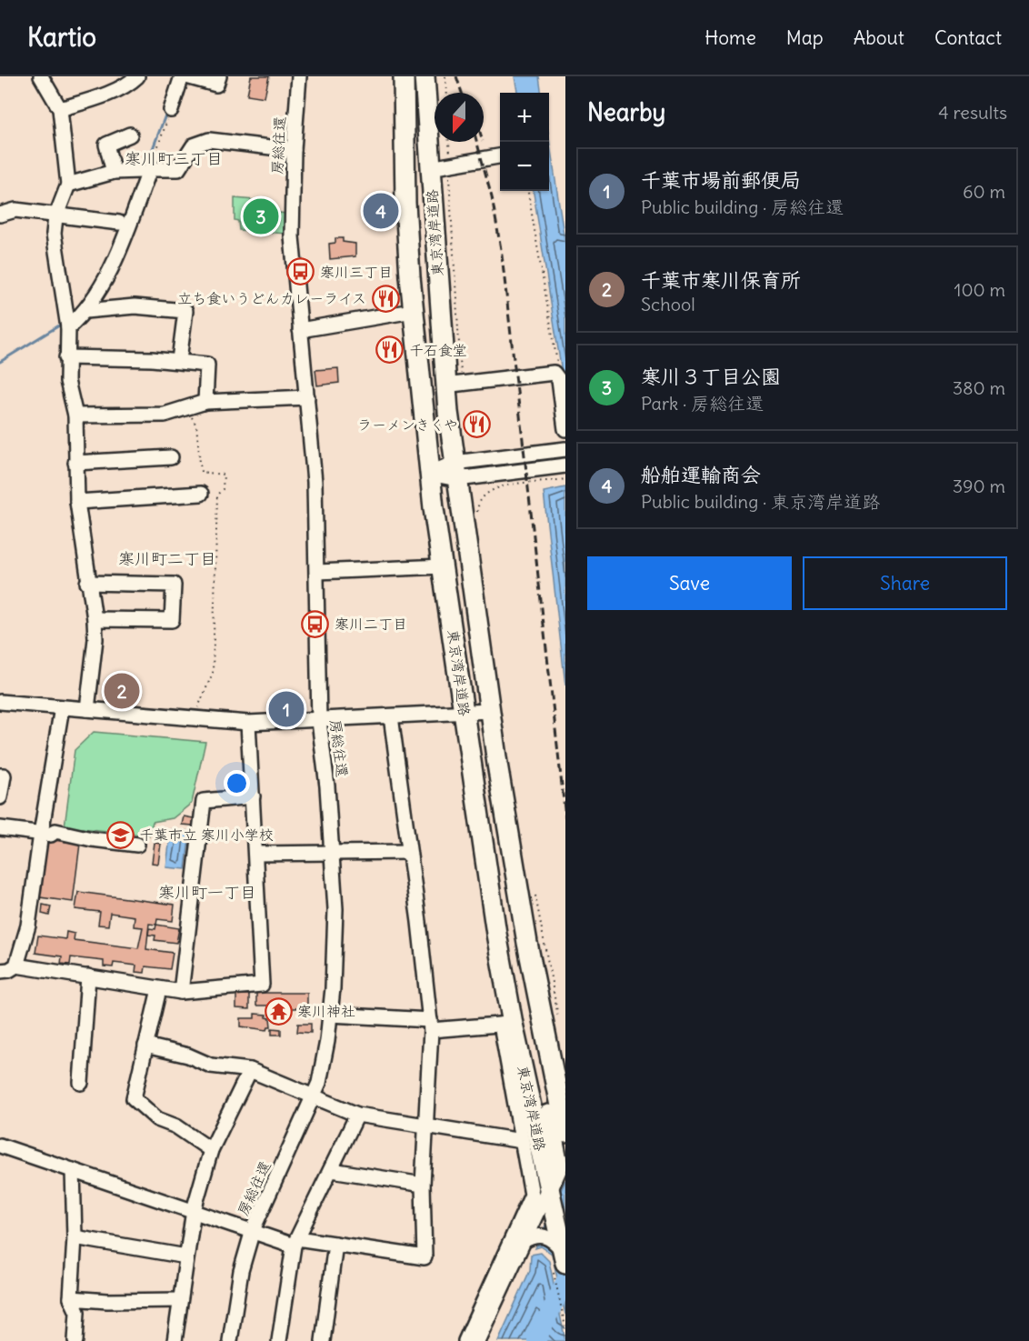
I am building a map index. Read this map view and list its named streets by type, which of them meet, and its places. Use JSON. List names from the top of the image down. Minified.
{"streets":{"highway":["東京湾岸道路"],"street":["房総往還"]},"districts":["寒川町三丁目","寒川町二丁目","寒川町一丁目"],"places":{"bus stop":["寒川三丁目","寒川二丁目"],"restaurant":["立ち食いうどんカレーライス","千石食堂","ラーメンきくや"],"school or university":["千葉市立 寒川小学校"],"temple":["寒川神社"]},"north":"bottom","page":{"header":"Kartio","nav":["Home","Map","About","Contact"],"heading":["Nearby","4 results"],"map_buttons":["+","−"],"list":[{"mark":"1","name":"千葉市場前郵便局","note":"Public building · 房総往還","value":"60 m"},{"mark":"2","name":"千葉市寒川保育所","note":"School","value":"100 m"},{"mark":"3","name":"寒川３丁目公園","note":"Park · 房総往還","value":"380 m"},{"mark":"4","name":"船舶運輸商会","note":"Public building · 東京湾岸道路","value":"390 m"}],"pins":["4","3","2","1"],"buttons":["Save","Share"]}}
